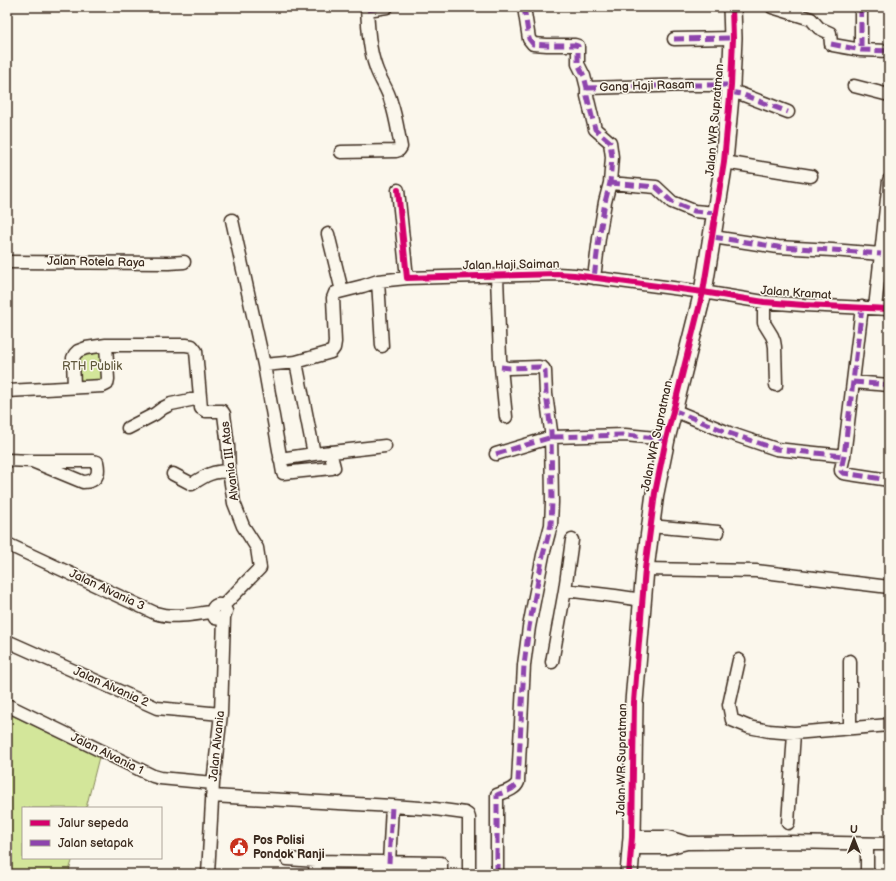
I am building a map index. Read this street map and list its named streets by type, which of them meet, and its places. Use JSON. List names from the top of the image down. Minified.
{"streets":{"street":["Gang Haji Rasam","Jalan WR Supratman","Jalan Rotela Raya","Jalan Haji Saiman","Jalan Kramat","Alvania III Atas","Jalan Alvania 3","Jalan Alvania 2","Jalan Alvania","Jalan Alvania 1"]},"crossings":[["Gang Haji Rasam","Jalan WR Supratman"],["Jalan WR Supratman","Jalan Haji Saiman"],["Jalan WR Supratman","Jalan Kramat"],["Jalan Haji Saiman","Jalan Kramat"],["Alvania III Atas","Jalan Alvania 3"],["Alvania III Atas","Jalan Alvania"],["Jalan Alvania 3","Jalan Alvania"],["Jalan Alvania 2","Jalan Alvania"],["Jalan Alvania","Jalan Alvania 1"]],"parks":["RTH Publik"],"places":{"public building":["Pos Polisi Pondok Ranji"]},"legend":["Jalur sepeda","Jalan setapak"],"north":"top"}
